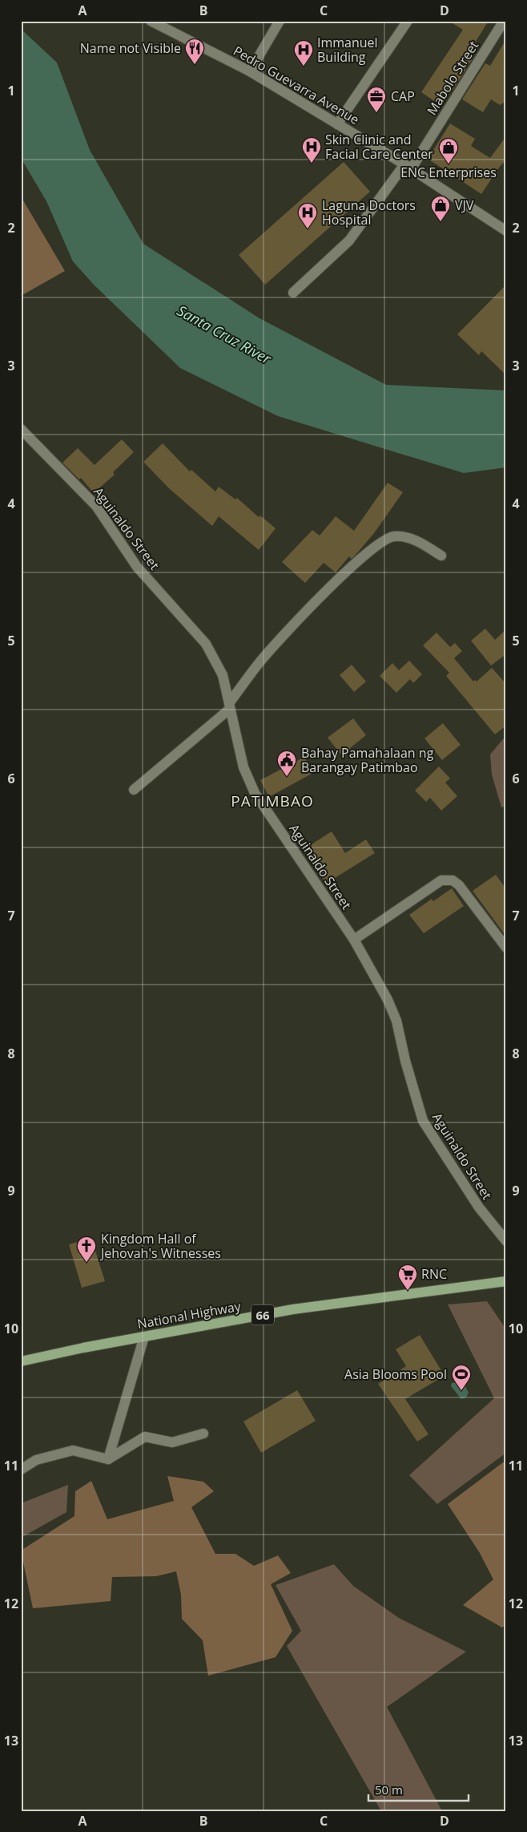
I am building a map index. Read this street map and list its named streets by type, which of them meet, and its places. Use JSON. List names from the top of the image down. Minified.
{"streets":{"main road":["National Highway","66"],"street":["Mabolo Street","Pedro Guevarra Avenue","Aguinaldo Street"]},"crossings":[["Mabolo Street","Pedro Guevarra Avenue"]],"districts":["PATIMBAO"],"water":["Santa Cruz River"],"places":{"restaurant":["Name not Visible"],"hospital":["Immanuel Building","Skin Clinic and Facial Care Center","Laguna Doctors Hospital"],"office":["CAP"],"shop":["ENC Enterprises","VJV"],"public building":["Bahay Pamahalaan ng Barangay Patimbao"],"church":["Kingdom Hall of Jehovah's Witnesses"],"supermarket":["RNC"],"sports":["Asia Blooms Pool"]},"scale_bar":"50 m","grid":{"columns":["A","B","C","D"],"rows":["1","2","3","4","5","6","7","8","9","10","11","12","13"]}}
